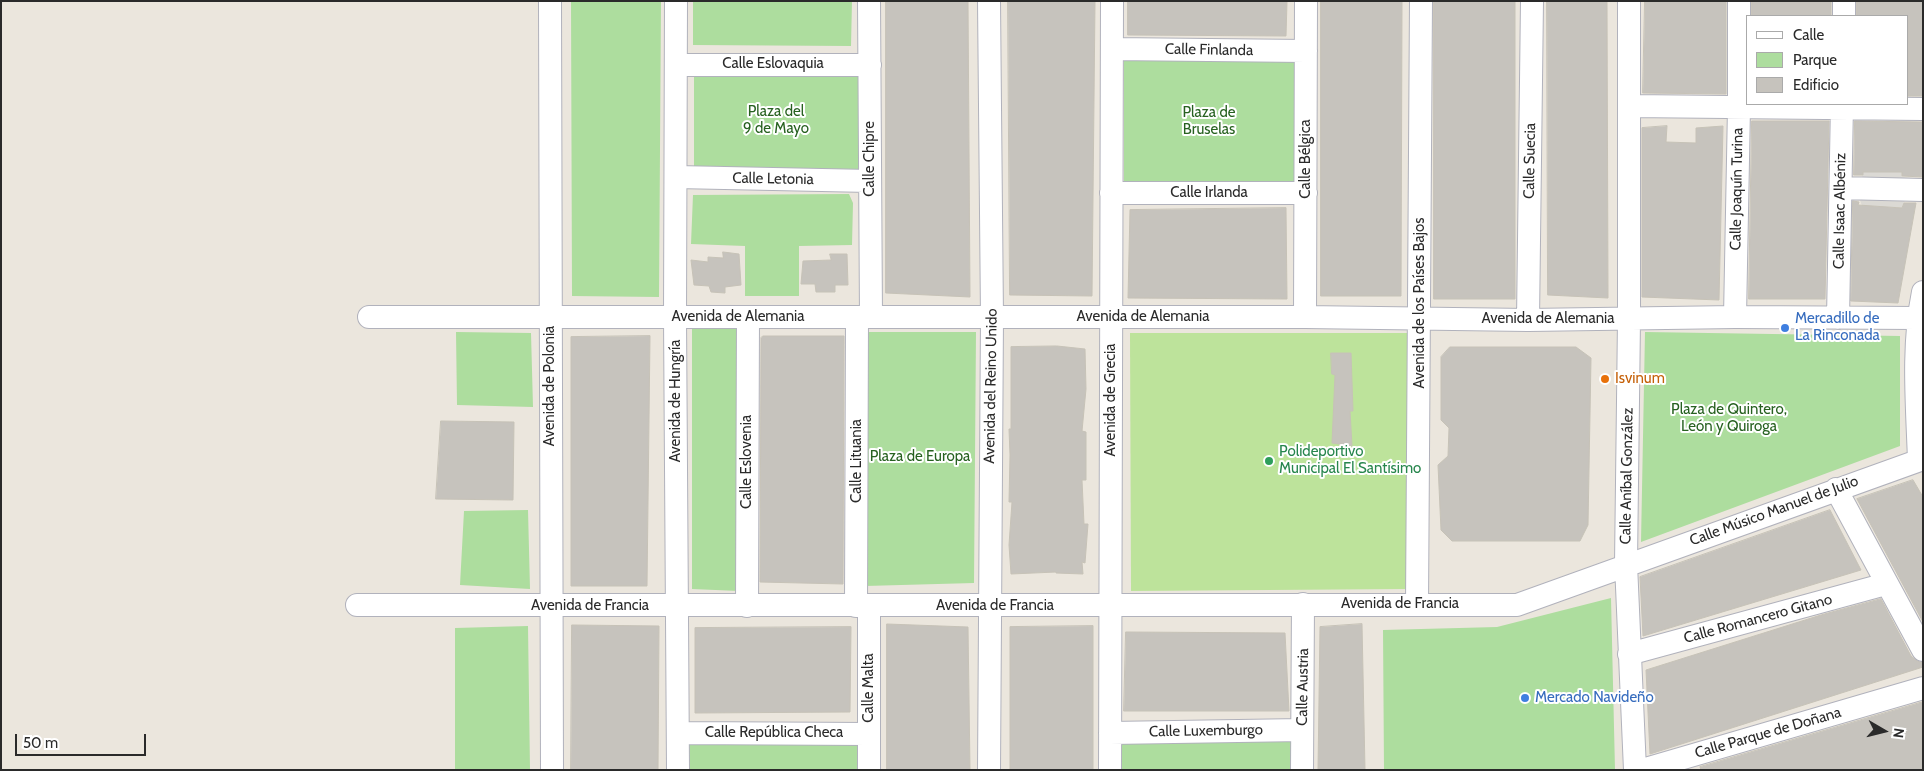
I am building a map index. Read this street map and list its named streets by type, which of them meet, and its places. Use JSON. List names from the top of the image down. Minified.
{"streets":{"street":["Calle Finlanda","Calle Eslovaquia","Calle Chipre","Calle Bélgica","Calle Suecia","Calle Letonia","Calle Joaquín Turina","Calle Irlanda","Calle Isaac Albéniz","Avenida de los Países Bajos","Avenida de Alemania","Avenida de Polonia","Avenida del Reino Unido","Avenida de Grecia","Avenida de Hungría","Calle Lituania","Calle Eslovenia","Calle Aníbal González","Calle Músico Manuel de Julio","Avenida de Francia","Calle Romancero Gitano","Calle Austria","Calle Malta","Calle Luxemburgo","Calle República Checa","Calle Parque de Doñana"]},"crossings":[["Calle Finlanda","Calle Bélgica"],["Calle Finlanda","Avenida de Grecia"],["Calle Eslovaquia","Calle Chipre"],["Calle Eslovaquia","Avenida de Hungría"],["Calle Chipre","Calle Letonia"],["Calle Chipre","Avenida de Alemania"],["Calle Chipre","Calle Lituania"],["Calle Bélgica","Calle Irlanda"],["Calle Bélgica","Avenida de Alemania"],["Calle Suecia","Avenida de Alemania"],["Calle Letonia","Avenida de Hungría"],["Calle Joaquín Turina","Avenida de Alemania"],["Calle Irlanda","Avenida de Grecia"],["Calle Isaac Albéniz","Avenida de Alemania"],["Avenida de los Países Bajos","Avenida de Alemania"],["Avenida de los Países Bajos","Avenida de Francia"],["Avenida de Alemania","Avenida de Polonia"],["Avenida de Alemania","Avenida del Reino Unido"],["Avenida de Alemania","Avenida de Grecia"],["Avenida de Alemania","Avenida de Hungría"],["Avenida de Alemania","Calle Lituania"],["Avenida de Alemania","Calle Eslovenia"],["Avenida de Alemania","Calle Aníbal González"],["Avenida de Polonia","Avenida de Francia"],["Avenida del Reino Unido","Avenida de Francia"],["Avenida de Grecia","Avenida de Francia"],["Avenida de Grecia","Calle Luxemburgo"],["Avenida de Hungría","Avenida de Francia"],["Avenida de Hungría","Calle República Checa"],["Calle Lituania","Avenida de Francia"],["Calle Lituania","Calle Malta"],["Calle Eslovenia","Avenida de Francia"],["Calle Aníbal González","Calle Músico Manuel de Julio"],["Calle Aníbal González","Avenida de Francia"],["Calle Aníbal González","Calle Romancero Gitano"],["Calle Músico Manuel de Julio","Avenida de Francia"],["Avenida de Francia","Calle Austria"],["Avenida de Francia","Calle Malta"],["Calle Austria","Calle Luxemburgo"],["Calle Malta","Calle República Checa"]],"parks":["Plaza del 9 de Mayo","Plaza de Bruselas","Plaza de Quintero, León y Quiroga","Plaza de Europa"],"places":["Mercadillo de La Rinconada","Isvinum","Polideportivo Municipal El Santísimo","Mercado Navideño"],"legend":["Calle","Parque","Edificio"],"scale_bar":"50 m","north":"right"}
